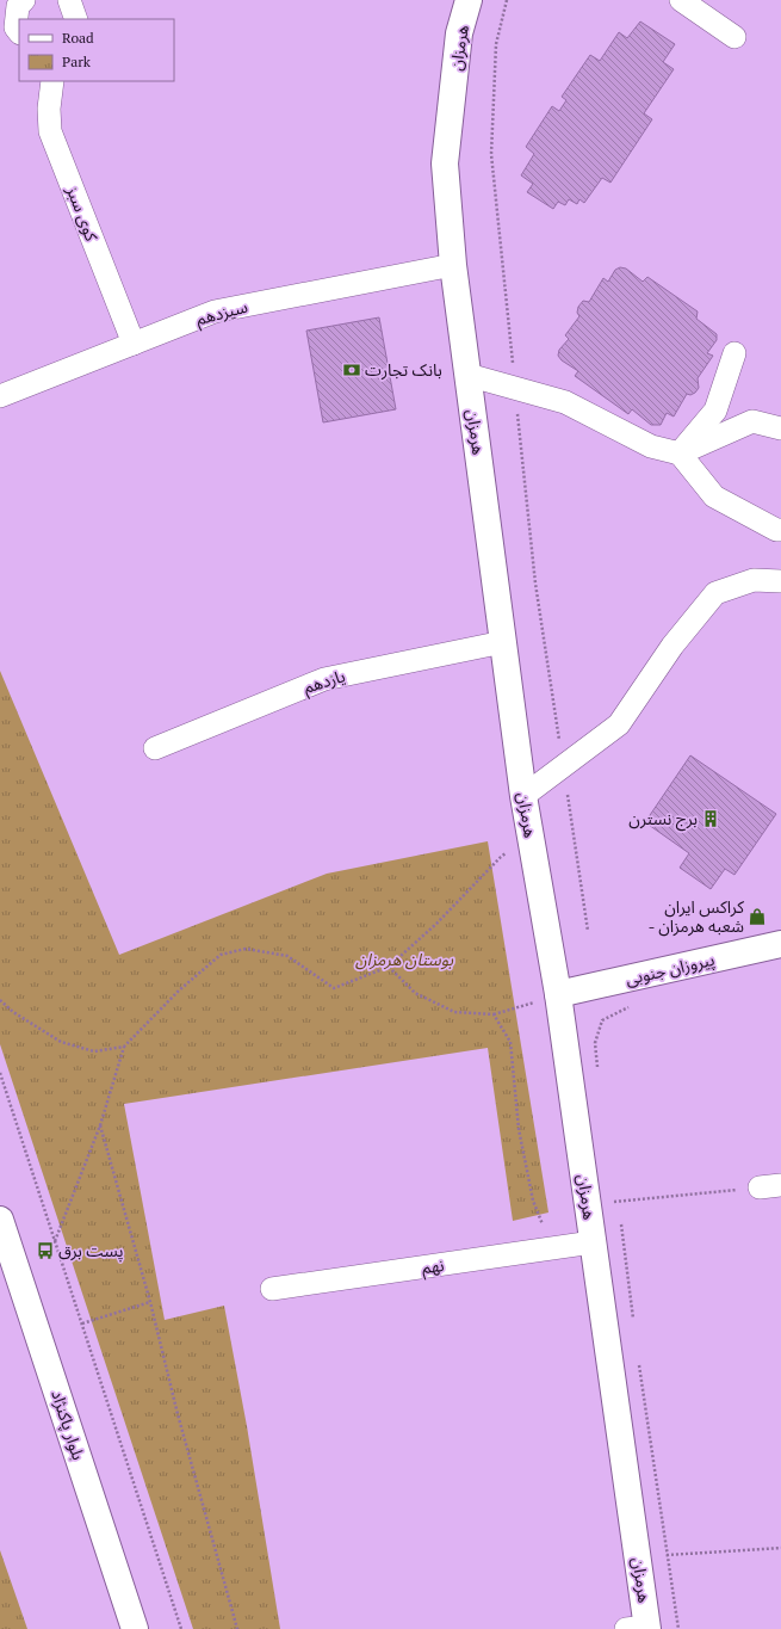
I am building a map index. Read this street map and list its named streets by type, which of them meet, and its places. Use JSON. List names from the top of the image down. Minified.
{"streets":{"street":["هرمزان","کوی سبز","سیزدهم","یازدهم","پیروزان جنوبی","نهم","بلوار پاکنژاد"]},"crossings":[["هرمزان","سیزدهم"],["هرمزان","یازدهم"],["هرمزان","پیروزان جنوبی"],["هرمزان","نهم"],["کوی سبز","سیزدهم"]],"parks":["بوستان هرمزان"],"places":{"bank":["بانک تجارت"],"building":["برج نسترن"],"shop":["کراکس ایران - شعبه هرمزان"],"bus stop":["پست برق"]},"legend":["Road","Park"]}
